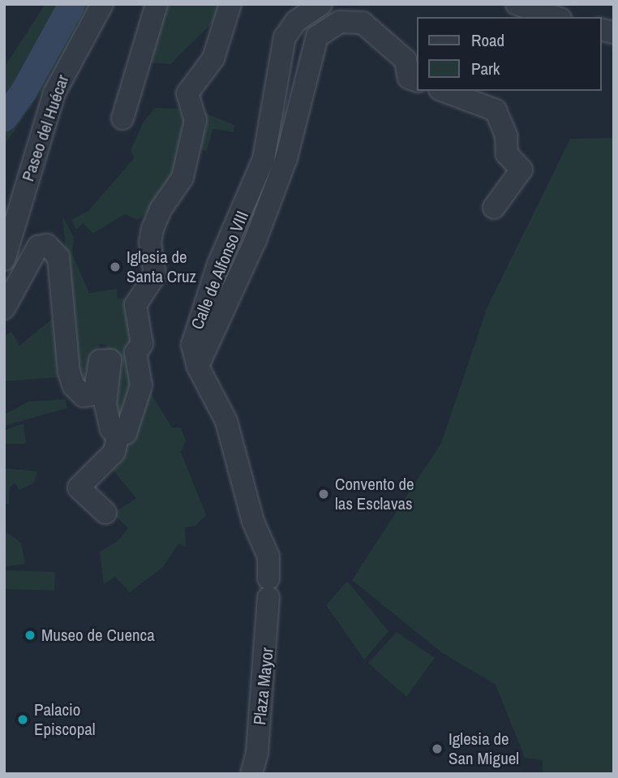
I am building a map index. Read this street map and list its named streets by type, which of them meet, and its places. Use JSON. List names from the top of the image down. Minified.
{"streets":{"street":["Paseo del Huécar","Calle de Alfonso VIII","Plaza Mayor"]},"crossings":[["Calle de Alfonso VIII","Plaza Mayor"]],"places":["Iglesia de Santa Cruz","Convento de las Esclavas","Museo de Cuenca","Palacio Episcopal","Iglesia de San Miguel"],"legend":["Road","Park"]}
